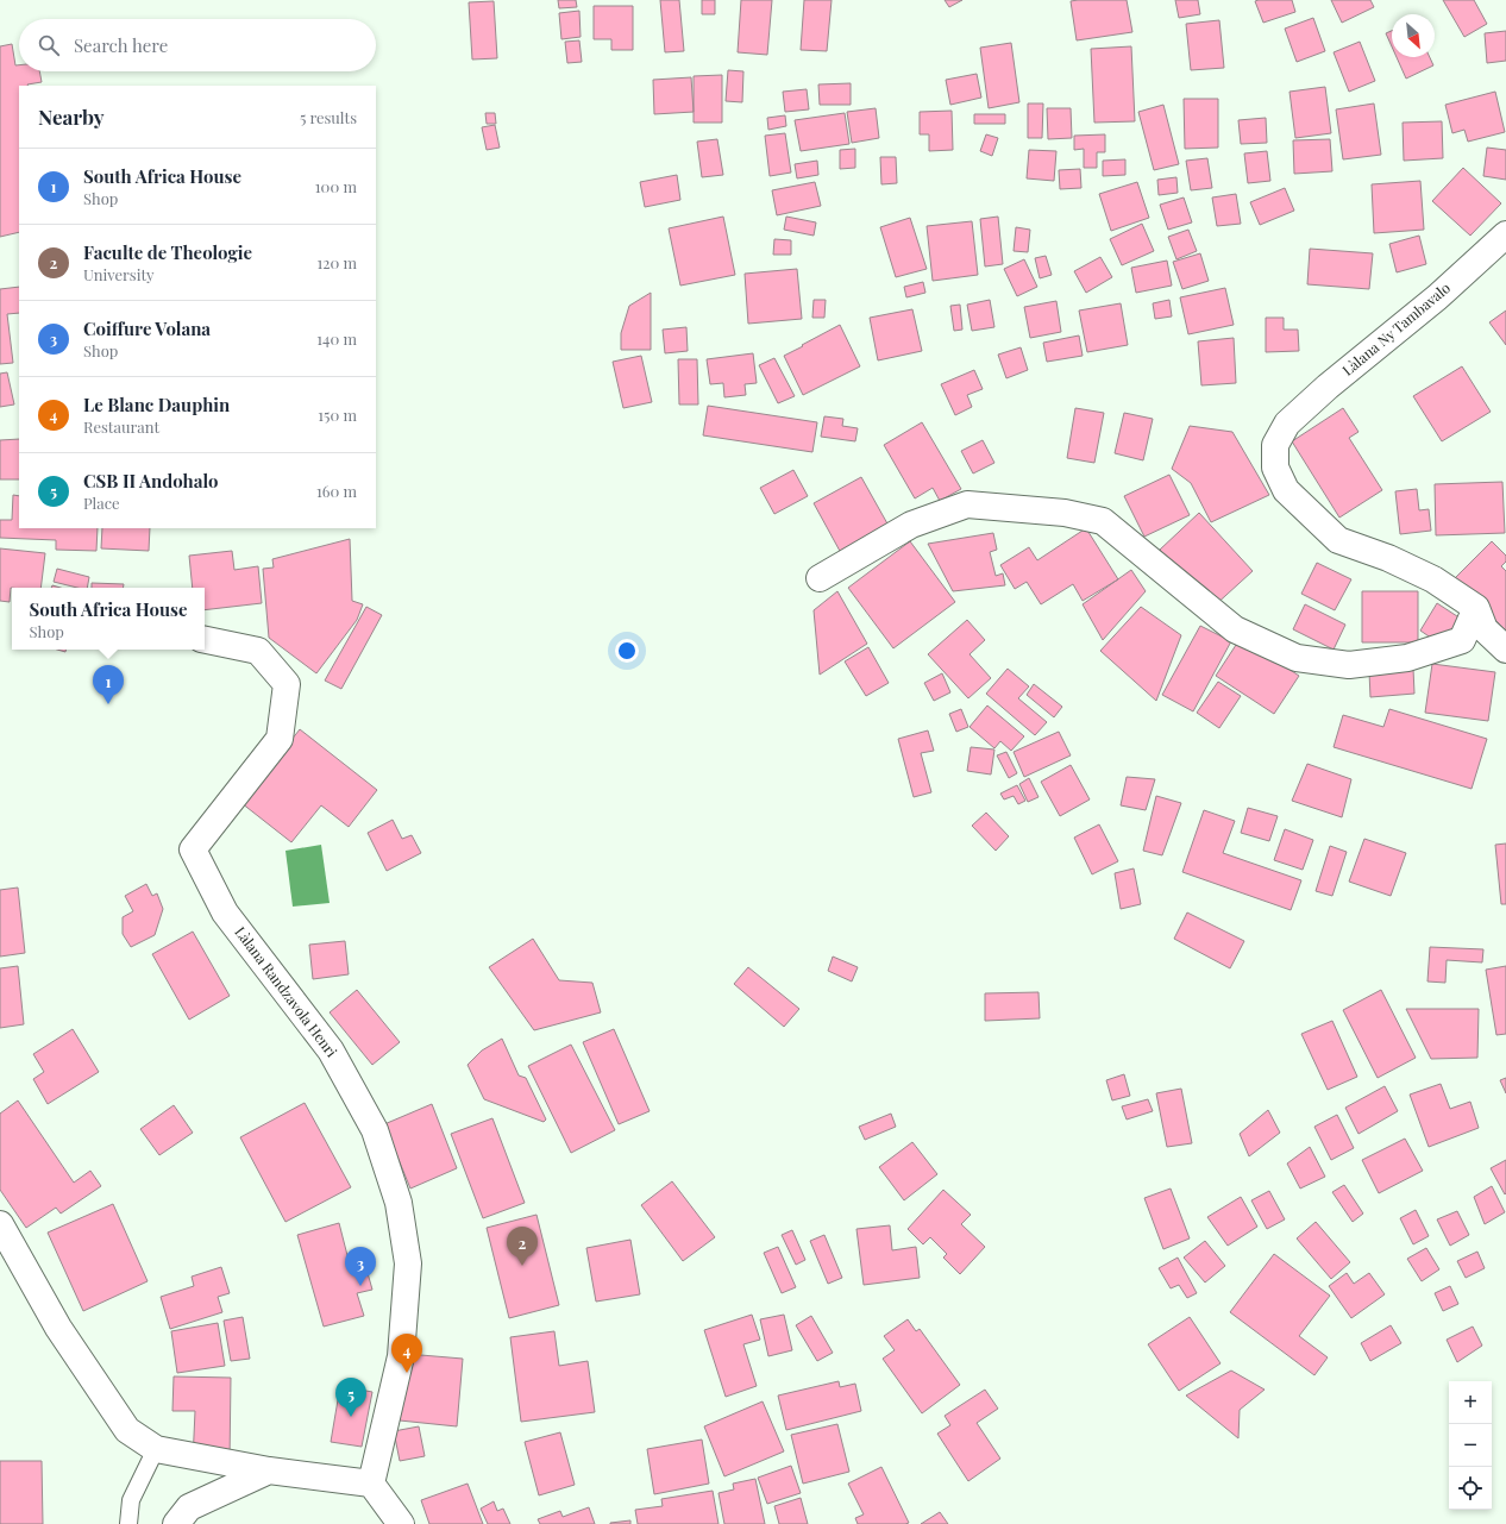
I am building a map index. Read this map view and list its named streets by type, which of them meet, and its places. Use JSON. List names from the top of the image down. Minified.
{"streets":{"street":["Làlana Ny Tambavalo","Làlana Randzavola Henri"]},"north":"bottom right","page":{"search":"Search here","heading":["Nearby","5 results"],"list":[{"mark":"1","name":"South Africa House","note":"Shop","value":"100 m"},{"mark":"2","name":"Faculte de Theologie","note":"University","value":"120 m"},{"mark":"3","name":"Coiffure Volana","note":"Shop","value":"140 m"},{"mark":"4","name":"Le Blanc Dauphin","note":"Restaurant","value":"150 m"},{"mark":"5","name":"CSB II Andohalo","note":"Place","value":"160 m"}],"popup":["South Africa House","Shop"],"pins":["1","2","3","4","5"],"map_buttons":["+","−"]}}
